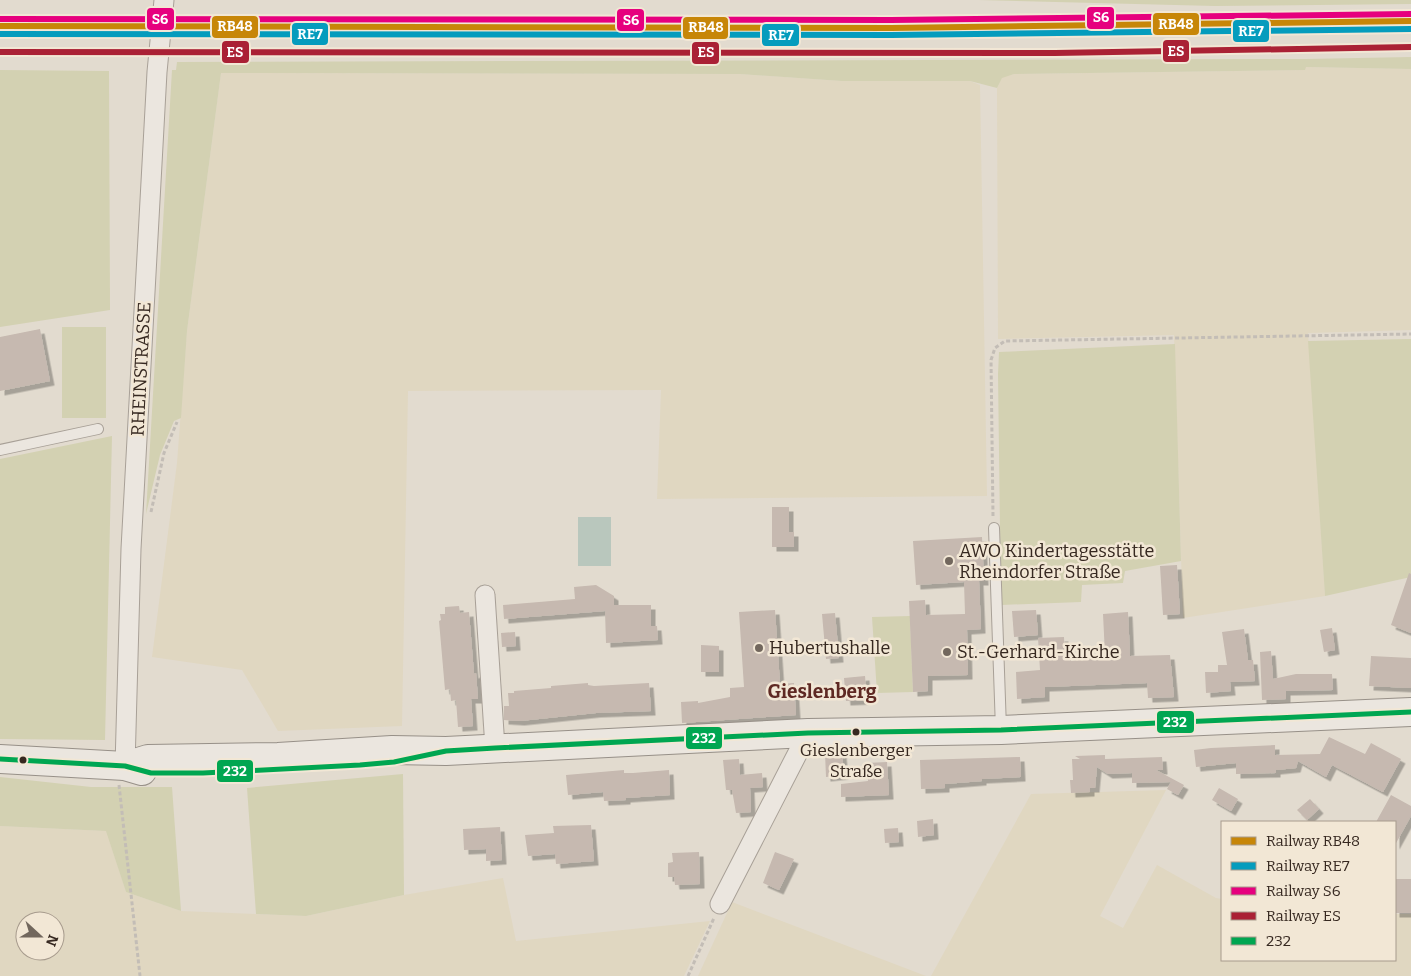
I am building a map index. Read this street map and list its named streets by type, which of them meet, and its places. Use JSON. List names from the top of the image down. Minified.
{"streets":{"street":["RHEINSTRASSE"]},"districts":["Gieslenberg"],"places":["AWO Kindertagesstätte Rheindorfer Straße","Hubertushalle","St.-Gerhard-Kirche","Gieslenberger Straße"],"lines":["rail line S6","rail line RB48","rail line RE7","rail line ES","transit line 232"],"legend":["Railway RB48","Railway RE7","Railway S6","Railway ES","232"],"north":"right"}
